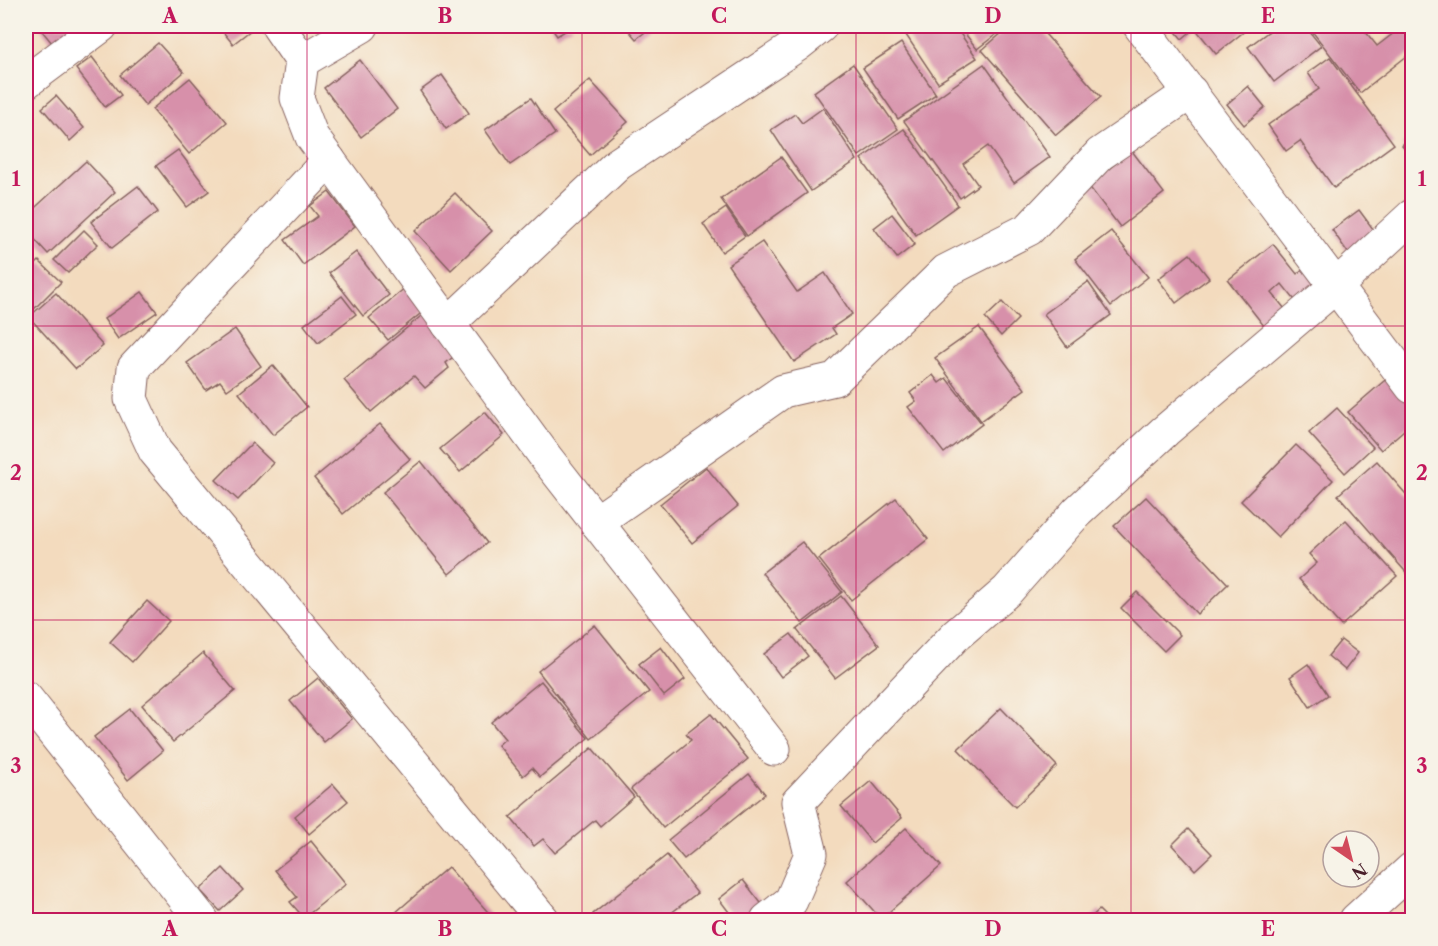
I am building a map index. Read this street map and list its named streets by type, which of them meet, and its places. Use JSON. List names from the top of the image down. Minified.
{"north":"bottom right","grid":{"columns":["A","B","C","D","E"],"rows":["1","2","3"]}}
